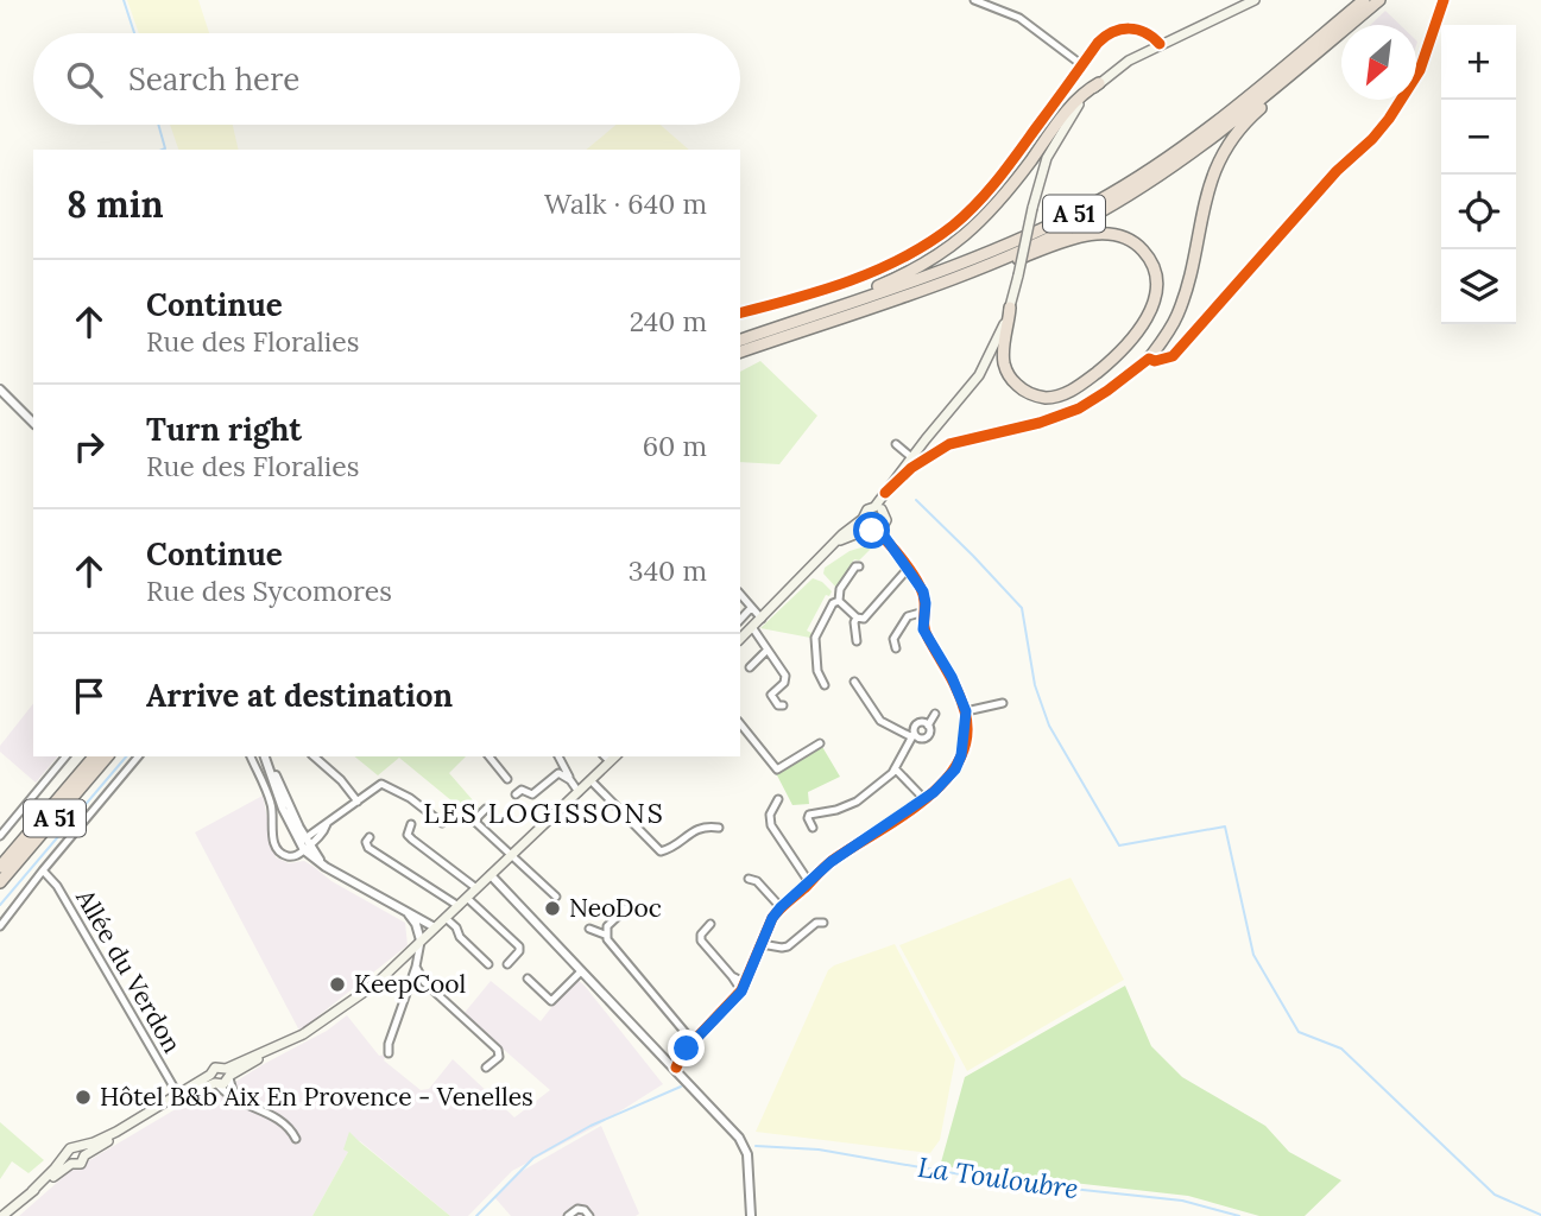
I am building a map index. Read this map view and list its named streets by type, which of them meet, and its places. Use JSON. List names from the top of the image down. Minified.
{"streets":{"highway":["A 51"],"street":["Allée du Verdon"]},"districts":["LES LOGISSONS"],"water":["La Touloubre"],"places":["NeoDoc","KeepCool","Hôtel B&b Aix En Provence - Venelles"],"north":"bottom left","page":{"map_buttons":["+","−"],"search":"Search here","heading":["8 min","Walk · 640 m"],"list":[["Continue","Rue des Floralies","240 m"],["Turn right","Rue des Floralies","60 m"],["Continue","Rue des Sycomores","340 m"],"Arrive at destination"]}}
